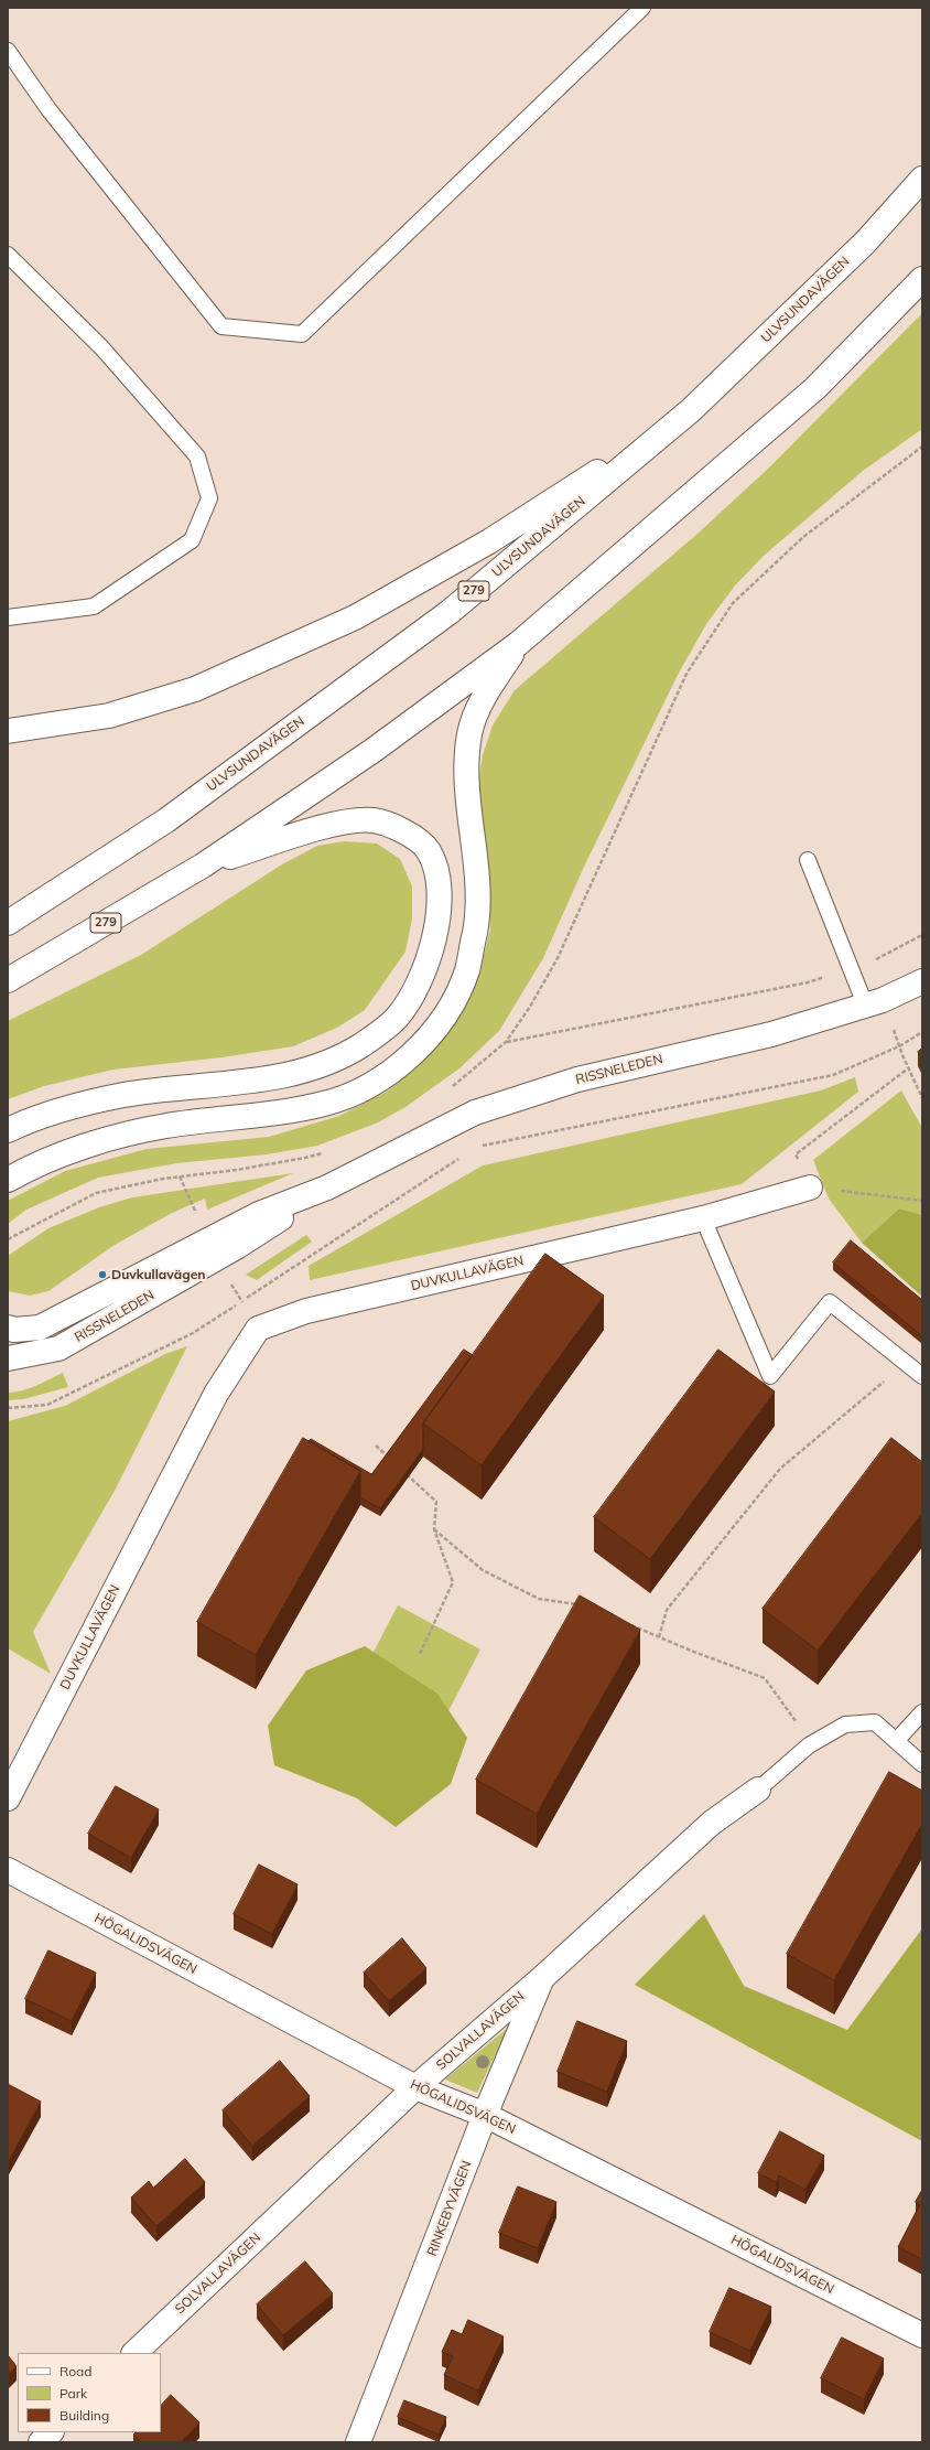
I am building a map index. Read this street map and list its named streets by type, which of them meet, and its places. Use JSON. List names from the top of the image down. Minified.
{"streets":{"street":["ULVSUNDAVÄGEN","279","RISSNELEDEN","DUVKULLAVÄGEN","HÖGALIDSVÄGEN","SOLVALLAVÄGEN","RINKEBYVÄGEN"]},"crossings":[["HÖGALIDSVÄGEN","SOLVALLAVÄGEN"],["HÖGALIDSVÄGEN","RINKEBYVÄGEN"],["SOLVALLAVÄGEN","RINKEBYVÄGEN"]],"places":["Duvkullavägen"],"legend":["Road","Park","Building"]}
